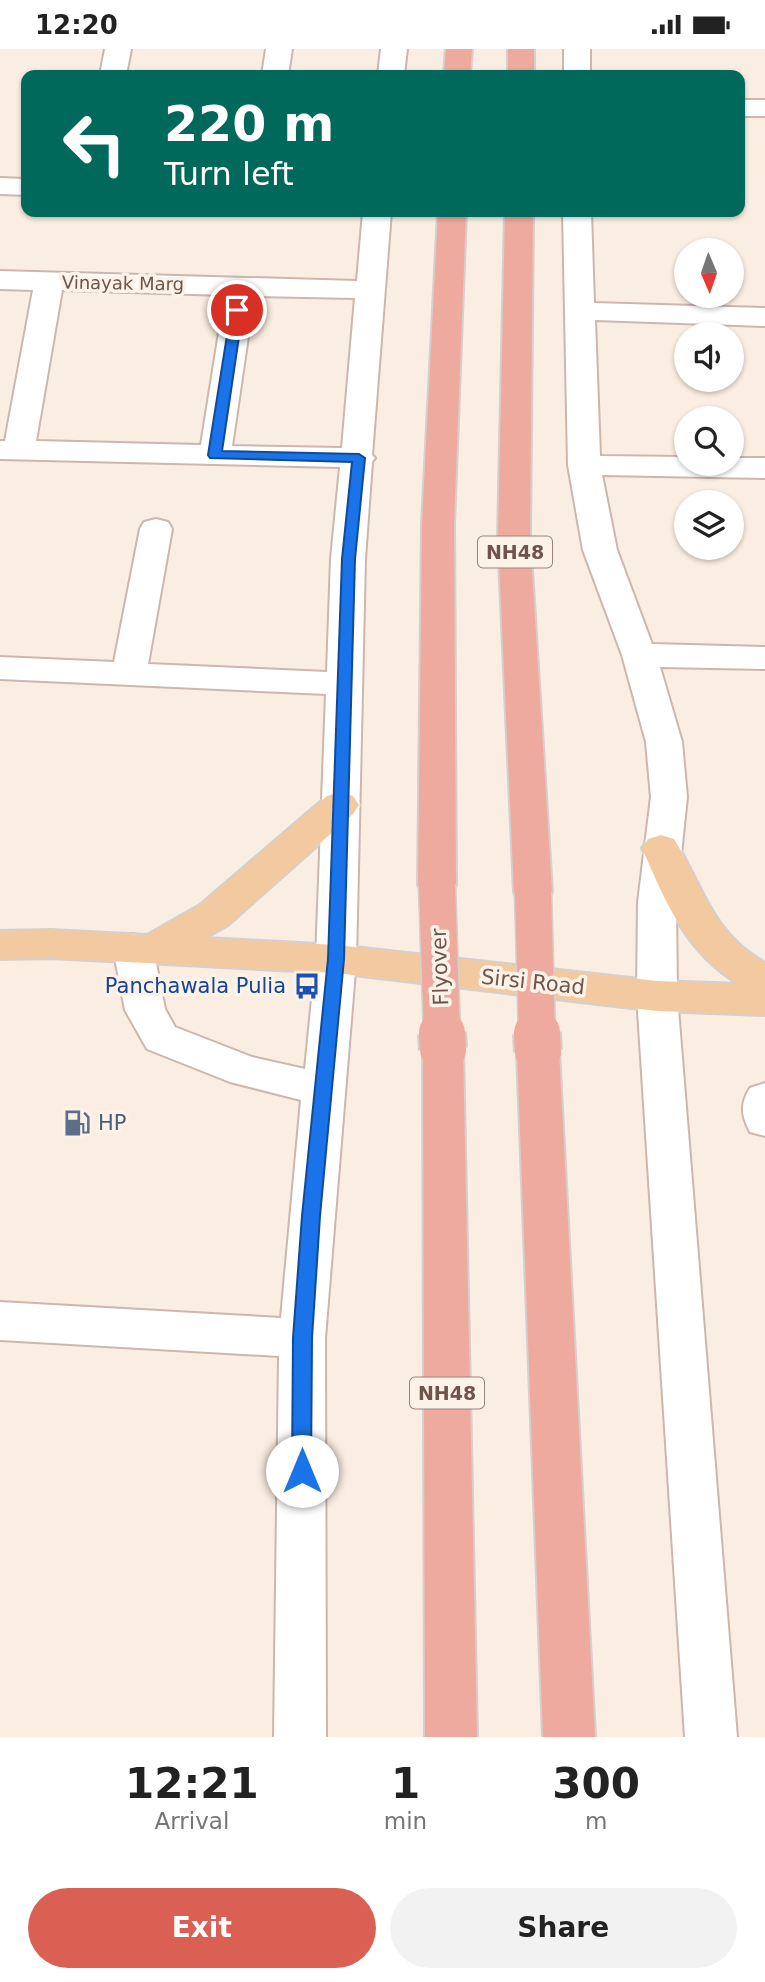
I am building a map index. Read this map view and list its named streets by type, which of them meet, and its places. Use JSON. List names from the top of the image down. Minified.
{"streets":{"highway":["NH48","Flyover"],"main road":["Sirsi Road"],"street":["Vinayak Marg"]},"places":{"bus stop":["Panchawala Pulia"],"fuel station":["HP"]},"north":"bottom","page":{"status":"12:20","turn":["220 m","Turn left"],"eta":["12:21","Arrival","1","min","300","m"],"buttons":["Exit","Share"]}}
